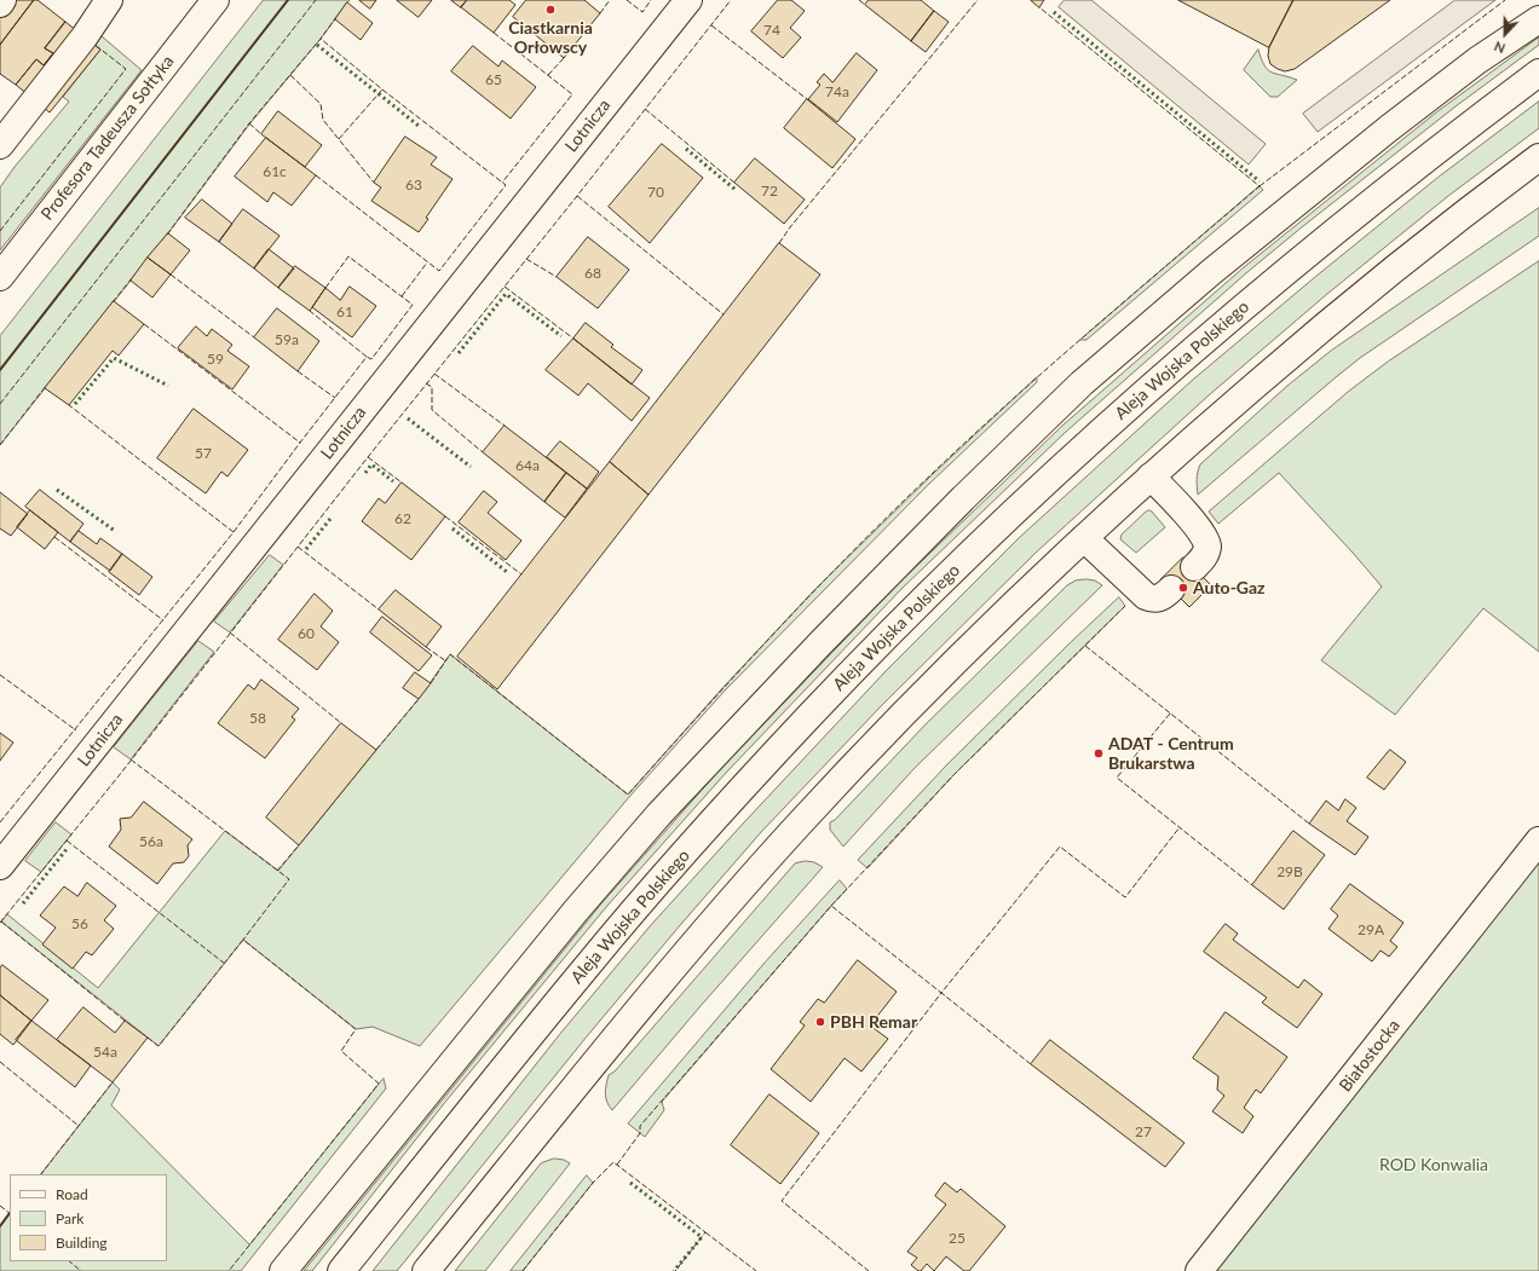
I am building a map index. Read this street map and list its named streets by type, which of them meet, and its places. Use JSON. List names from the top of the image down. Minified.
{"streets":{"street":["Lotnicza","Profesora Tadeusza Sołtyka","Aleja Wojska Polskiego","Białostocka"]},"parks":["ROD Konwalia"],"places":["Ciastkarnia Orłowscy","Auto-Gaz","ADAT - Centrum Brukarstwa","PBH Remar"],"house_numbers":["74","65","74a","61c","63","72","70","68","61","59a","59","57","64a","62","60","58","56a","29B","56","29A","54a","27","25"],"legend":["Road","Park","Building"],"north":"bottom"}
